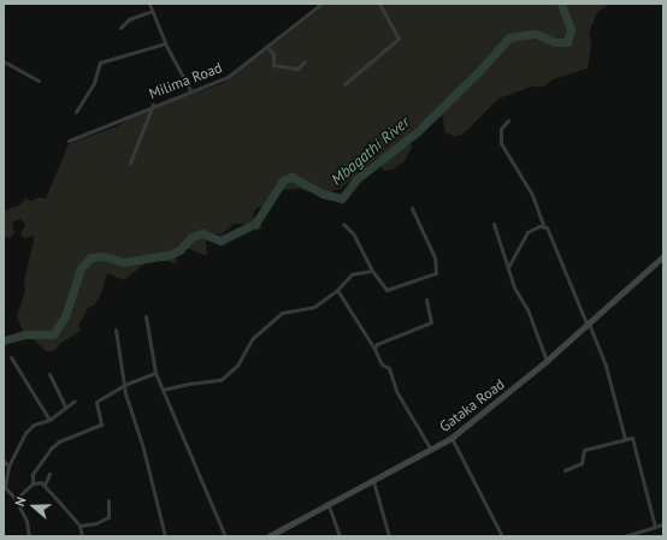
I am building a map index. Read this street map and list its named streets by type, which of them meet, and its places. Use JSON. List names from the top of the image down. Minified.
{"streets":{"street":["Milima Road","Gataka Road"]},"water":["Mbagathi River"],"north":"left"}
